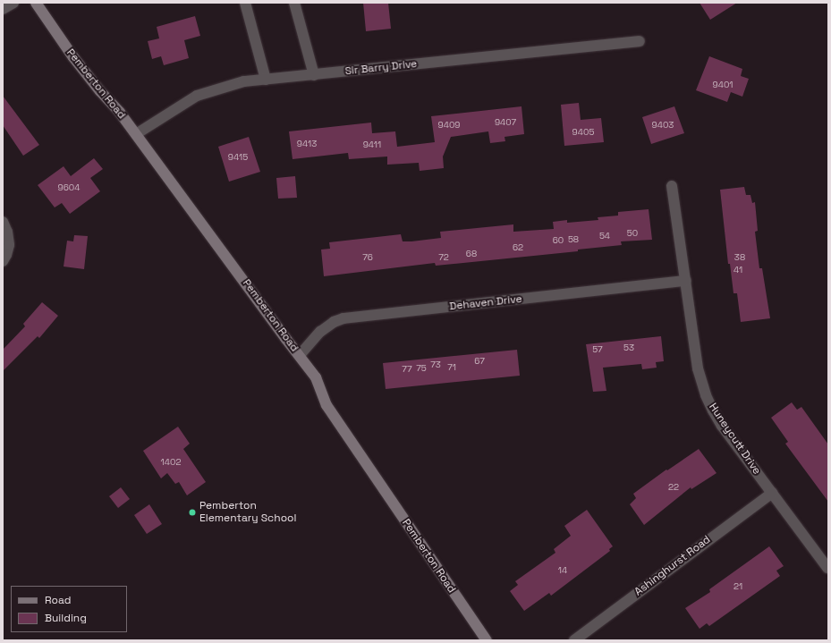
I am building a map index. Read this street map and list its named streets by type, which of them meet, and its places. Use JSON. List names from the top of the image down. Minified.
{"streets":{"street":["Sir Barry Drive","Pemberton Road","Dehaven Drive","Huneycutt Drive","Ashinghurst Road"]},"crossings":[["Sir Barry Drive","Pemberton Road"],["Pemberton Road","Dehaven Drive"],["Dehaven Drive","Huneycutt Drive"],["Huneycutt Drive","Ashinghurst Road"]],"places":["Pemberton Elementary School"],"house_numbers":["9401","9407","9409","9403","9405","9413","9411","9415","9604","50","54","58","60","62","68","76","72","38","41","53","57","67","73","71","75","77","1402","22","14","21"],"legend":["Road","Building"]}
